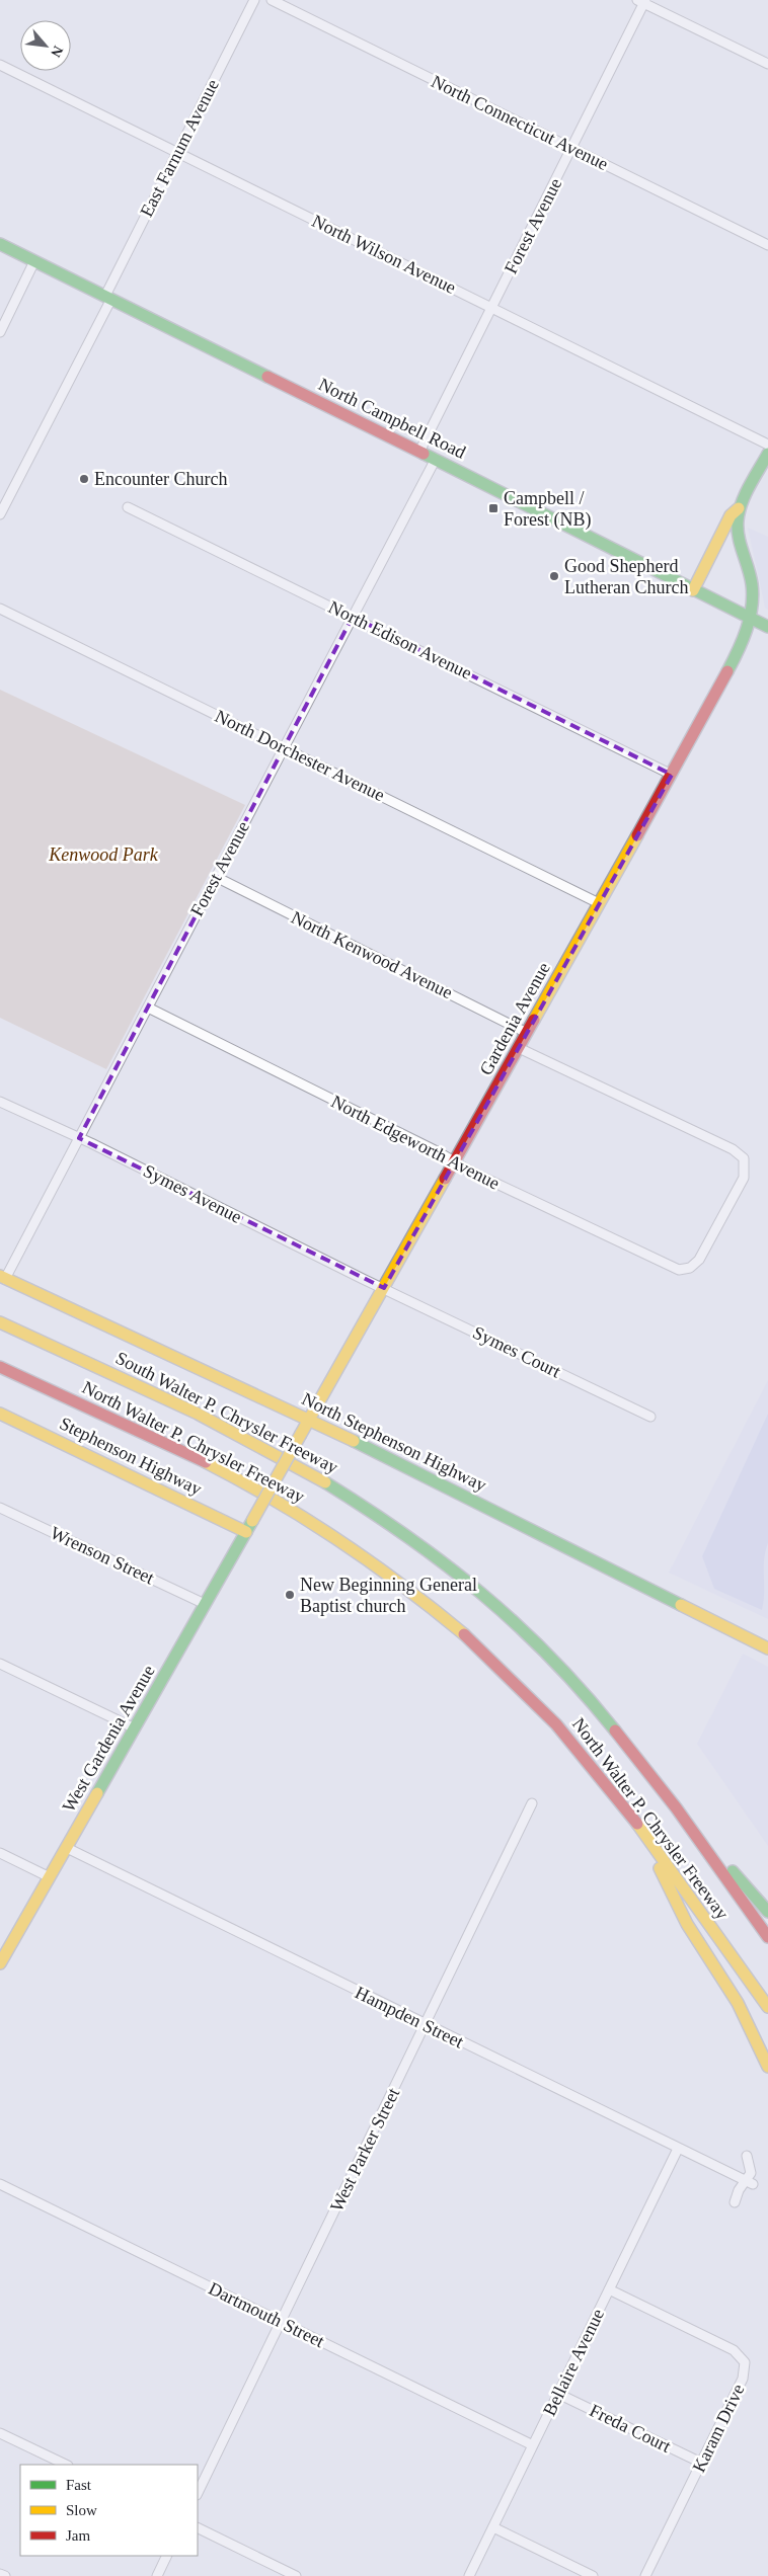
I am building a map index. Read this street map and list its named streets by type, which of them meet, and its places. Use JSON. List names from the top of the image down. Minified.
{"streets":{"main road":["North Campbell Road","Gardenia Avenue","South Walter P. Chrysler Freeway","North Walter P. Chrysler Freeway","North Stephenson Highway","Stephenson Highway","West Gardenia Avenue"],"street":["North Connecticut Avenue","East Farnum Avenue","Forest Avenue","North Wilson Avenue","North Edison Avenue","North Dorchester Avenue","North Kenwood Avenue","North Edgeworth Avenue","Symes Avenue","Symes Court","Wrenson Street","Hampden Street","West Parker Street","Dartmouth Street","Bellaire Avenue","Freda Court","Karam Drive"]},"crossings":[["North Connecticut Avenue","Forest Avenue"],["East Farnum Avenue","North Wilson Avenue"],["East Farnum Avenue","North Campbell Road"],["Forest Avenue","North Wilson Avenue"],["Forest Avenue","North Campbell Road"],["Forest Avenue","North Edison Avenue"],["Forest Avenue","North Dorchester Avenue"],["Forest Avenue","North Kenwood Avenue"],["Forest Avenue","North Edgeworth Avenue"],["Forest Avenue","Symes Avenue"],["Forest Avenue","North Stephenson Highway"],["North Wilson Avenue","Gardenia Avenue"],["North Campbell Road","Gardenia Avenue"],["North Edison Avenue","Gardenia Avenue"],["North Dorchester Avenue","Gardenia Avenue"],["North Kenwood Avenue","Gardenia Avenue"],["Gardenia Avenue","North Edgeworth Avenue"],["Gardenia Avenue","Symes Avenue"],["Gardenia Avenue","Symes Court"],["Gardenia Avenue","North Stephenson Highway"],["Gardenia Avenue","Stephenson Highway"],["Gardenia Avenue","West Gardenia Avenue"],["Symes Avenue","Symes Court"],["Stephenson Highway","West Gardenia Avenue"],["Wrenson Street","West Gardenia Avenue"],["West Gardenia Avenue","Hampden Street"],["Hampden Street","West Parker Street"],["Hampden Street","Bellaire Avenue"],["West Parker Street","Dartmouth Street"],["Dartmouth Street","Bellaire Avenue"],["Bellaire Avenue","Freda Court"],["Bellaire Avenue","Karam Drive"],["Freda Court","Karam Drive"]],"parks":["Kenwood Park"],"places":{"other":["Encounter Church","Good Shepherd Lutheran Church","New Beginning General Baptist church"],"transit":["Campbell / Forest (NB)"]},"legend":["Fast","Slow","Jam"],"north":"bottom right"}
